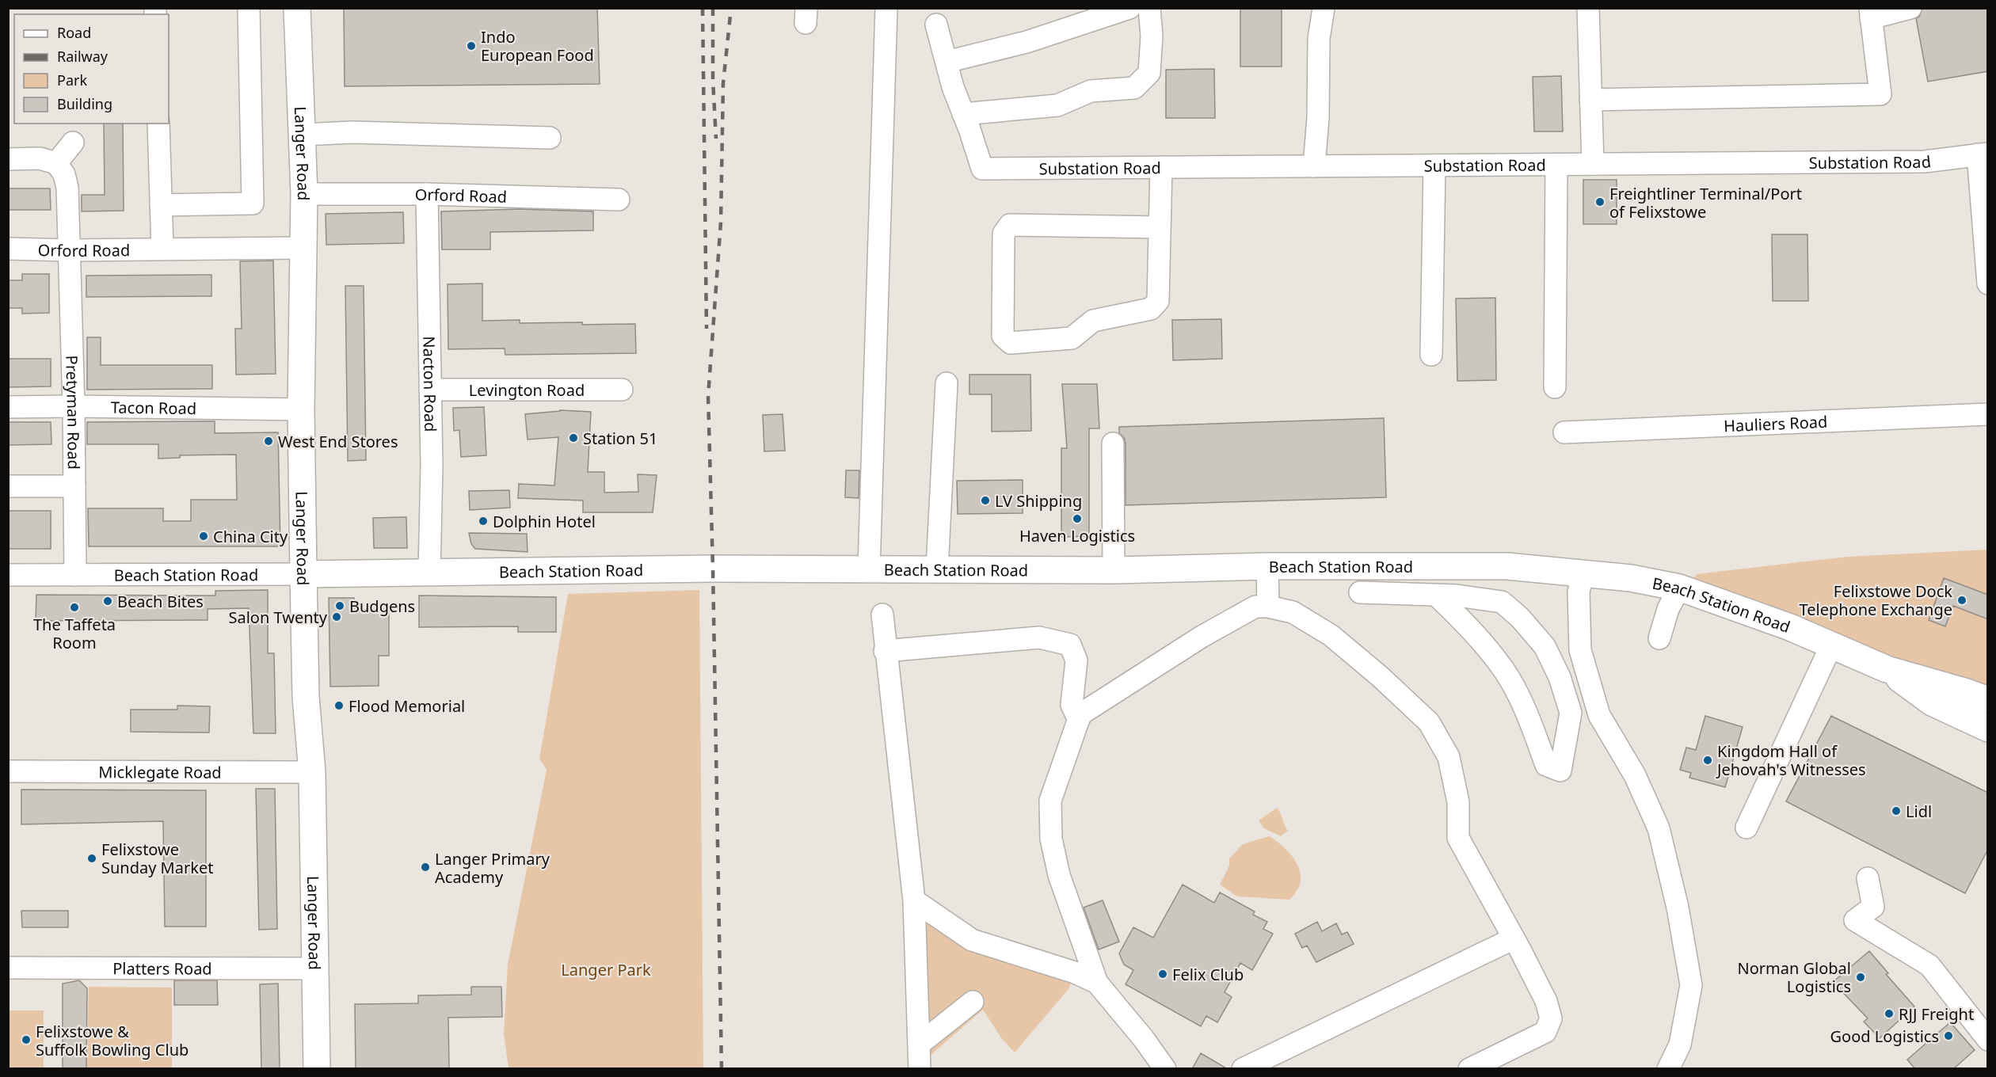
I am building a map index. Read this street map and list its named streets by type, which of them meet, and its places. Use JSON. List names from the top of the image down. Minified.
{"streets":{"main road":["Langer Road","Beach Station Road"],"street":["Substation Road","Orford Road","Nacton Road","Levington Road","Tacon Road","Pretyman Road","Hauliers Road","Micklegate Road","Platters Road"]},"crossings":[["Langer Road","Orford Road"],["Langer Road","Tacon Road"],["Langer Road","Beach Station Road"],["Langer Road","Micklegate Road"],["Langer Road","Platters Road"],["Orford Road","Nacton Road"],["Orford Road","Pretyman Road"],["Nacton Road","Levington Road"],["Nacton Road","Beach Station Road"],["Tacon Road","Pretyman Road"],["Pretyman Road","Beach Station Road"]],"parks":["Langer Park"],"places":["Indo European Food","Freightliner Terminal/Port of Felixstowe","Station 51","West End Stores","LV Shipping","Haven Logistics","Dolphin Hotel","China City","Felixstowe Dock Telephone Exchange","Beach Bites","Budgens","The Taffeta Room","Salon Twenty","Flood Memorial","Kingdom Hall of Jehovah's Witnesses","Lidl","Felixstowe Sunday Market","Langer Primary Academy","Felix Club","Norman Global Logistics","RJJ Freight","Good Logistics","Felixstowe & Suffolk Bowling Club"],"legend":["Road","Railway","Park","Building"]}
